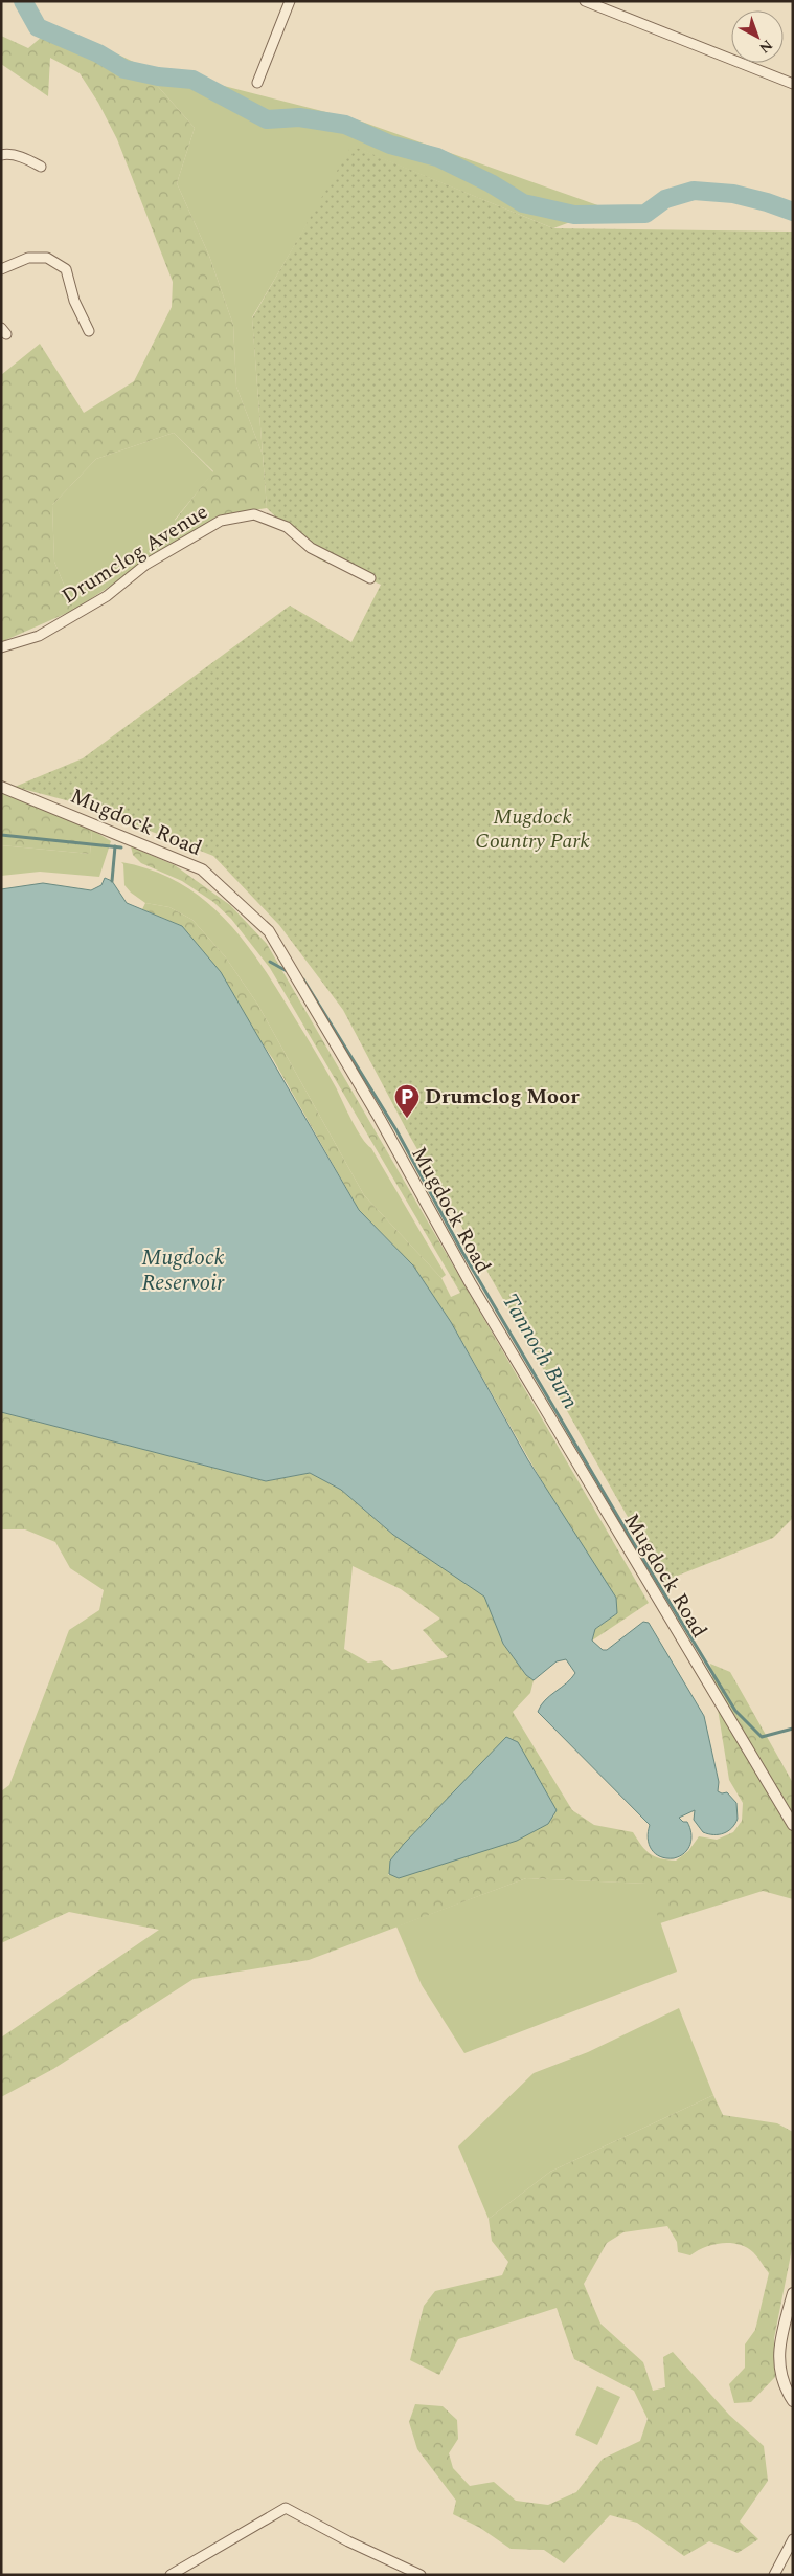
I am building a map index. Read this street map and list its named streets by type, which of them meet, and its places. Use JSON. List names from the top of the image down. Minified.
{"streets":{"street":["Drumclog Avenue","Mugdock Road"]},"water":["Mugdock Reservoir","Tannoch Burn"],"parks":["Mugdock Country Park"],"places":{"parking":["Drumclog Moor"]},"north":"bottom right"}
